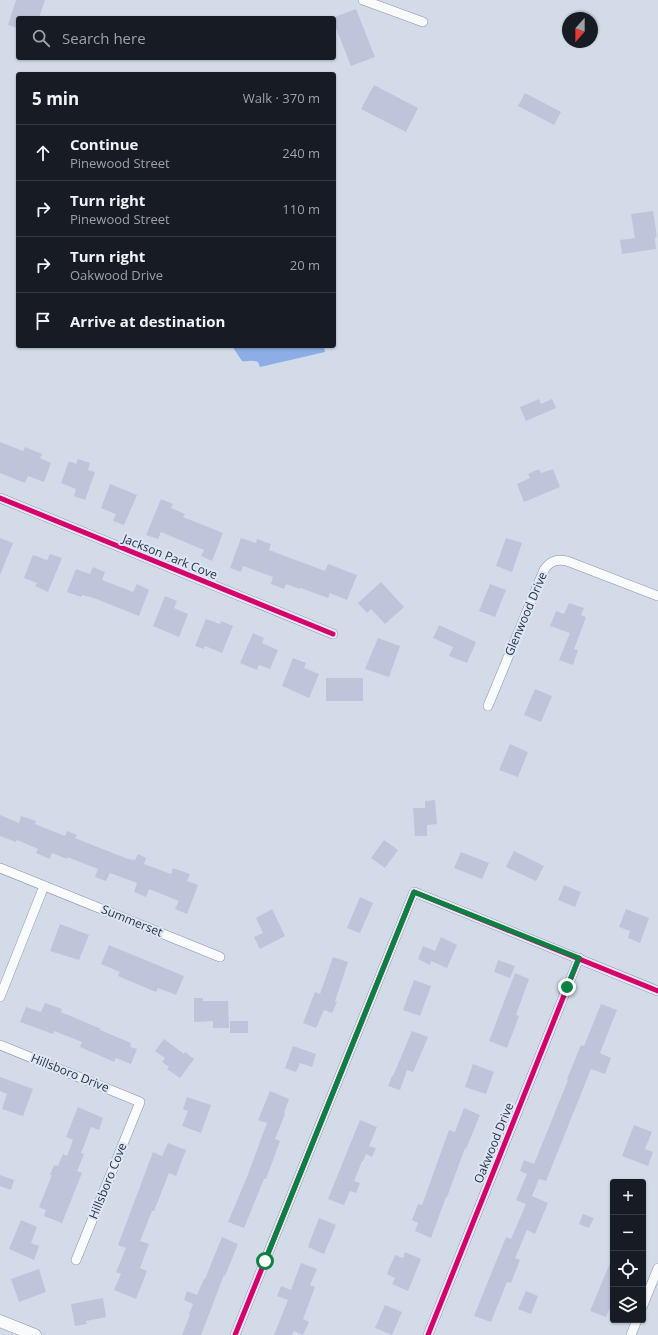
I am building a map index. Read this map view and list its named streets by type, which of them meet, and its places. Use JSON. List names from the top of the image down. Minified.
{"streets":{"street":["Jackson Park Cove","Glenwood Drive","Summerset","Hillsboro Drive","Oakwood Drive","Hillsboro Cove"]},"crossings":[["Hillsboro Drive","Hillsboro Cove"]],"north":"bottom","page":{"search":"Search here","heading":["5 min","Walk · 370 m"],"list":[["Continue","Pinewood Street","240 m"],["Turn right","Pinewood Street","110 m"],["Turn right","Oakwood Drive","20 m"],"Arrive at destination"],"map_buttons":["+","−"]}}
